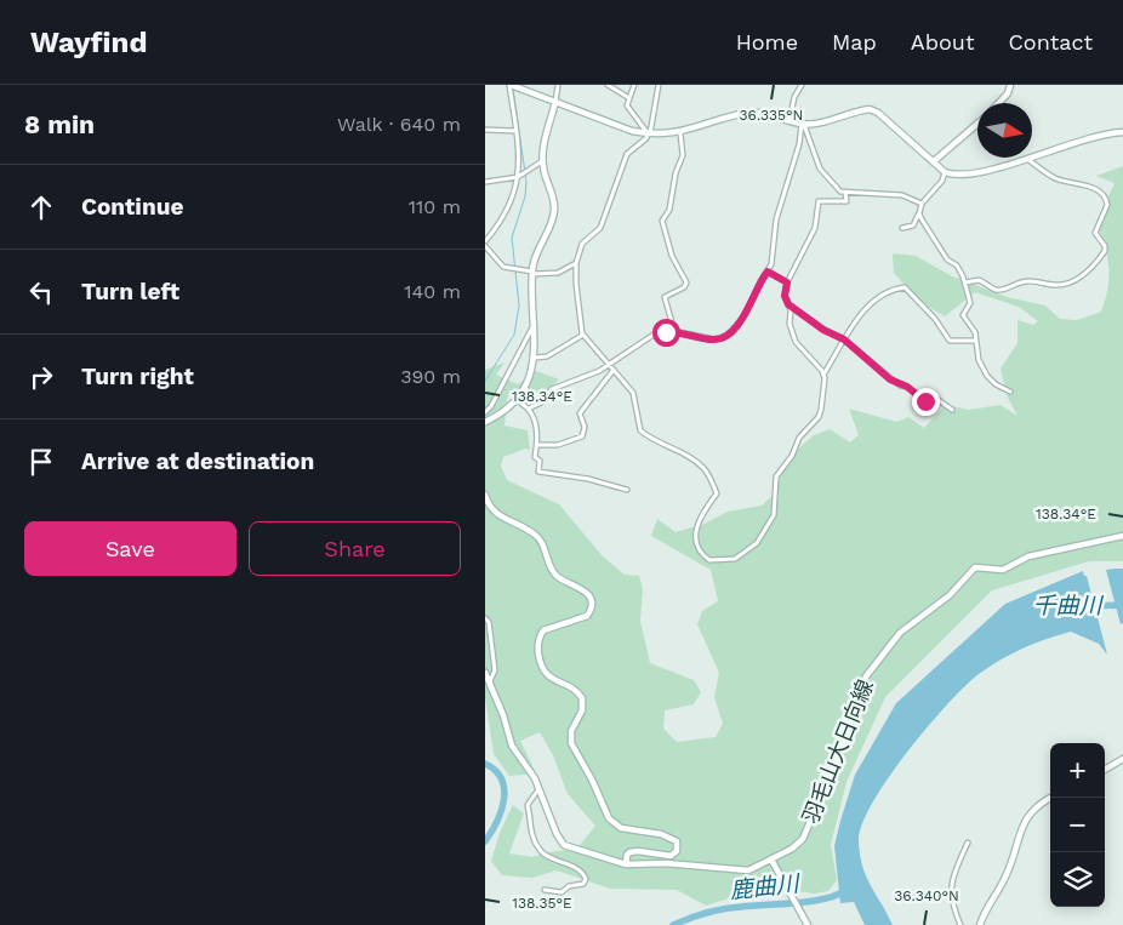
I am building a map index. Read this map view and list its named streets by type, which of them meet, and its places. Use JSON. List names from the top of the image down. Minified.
{"streets":{"main road":["羽毛山大日向線"]},"water":["千曲川","鹿曲川"],"north":"right","page":{"header":"Wayfind","nav":["Home","Map","About","Contact"],"heading":["8 min","Walk · 640 m"],"list":[["Continue","110 m"],["Turn left","140 m"],["Turn right","390 m"],"Arrive at destination"],"buttons":["Save","Share"],"map_buttons":["+","−"]},"coordinates":["36.335°N","138.34°E","36.340°N","138.35°E"]}
